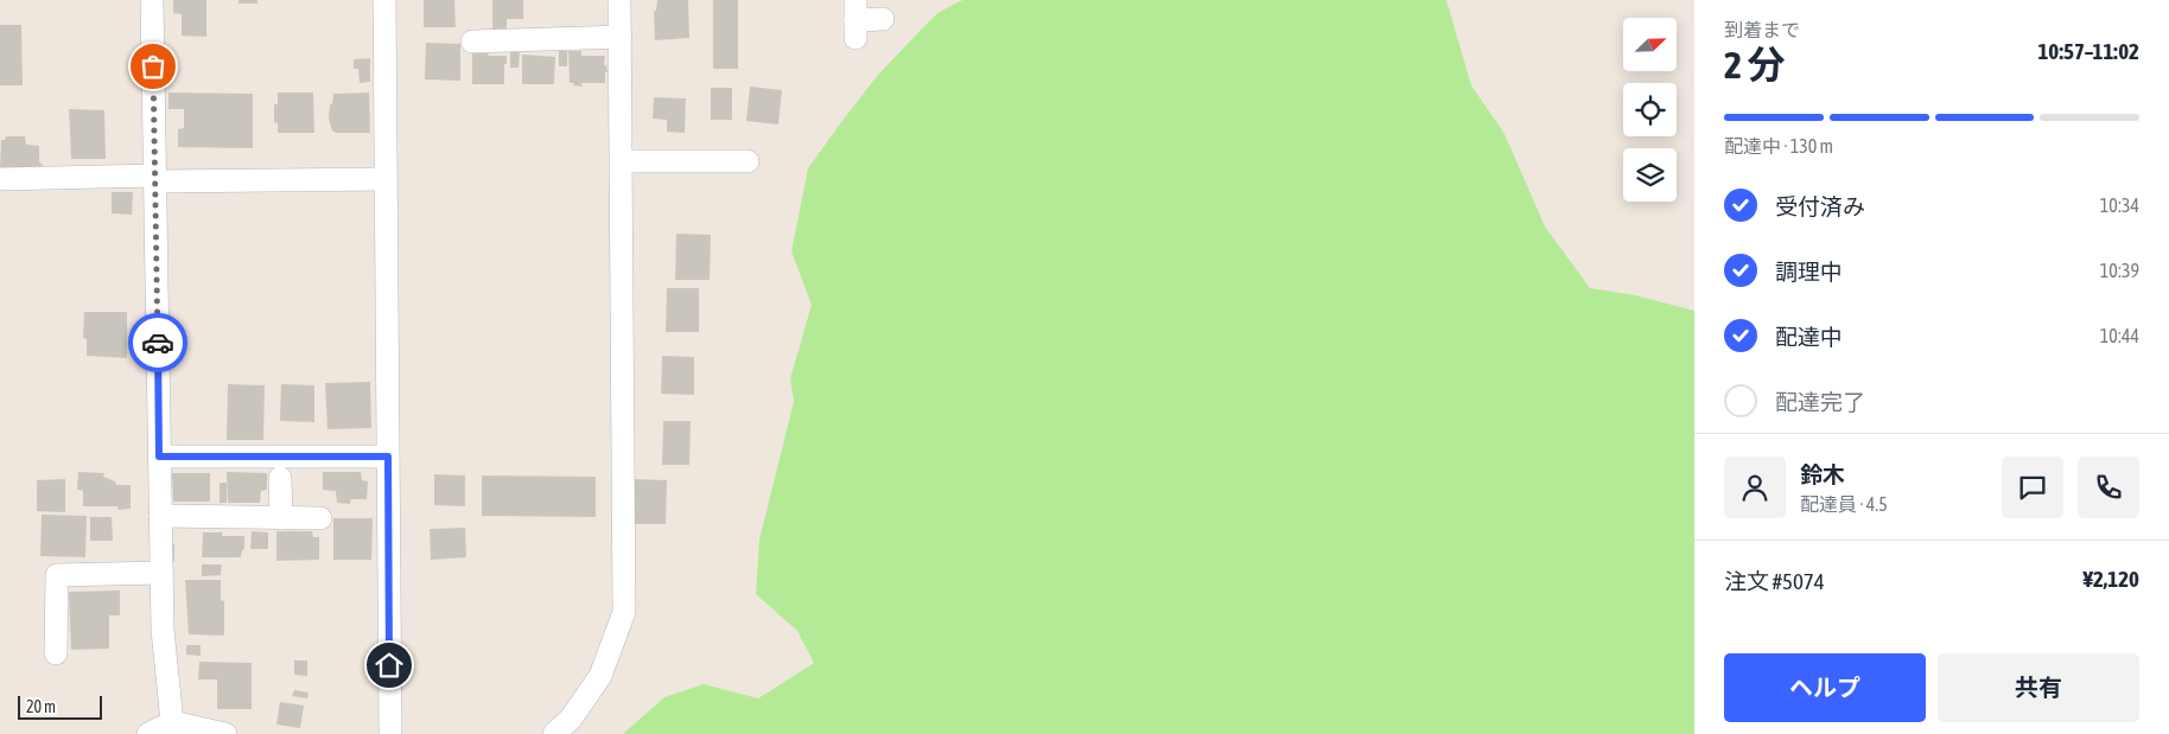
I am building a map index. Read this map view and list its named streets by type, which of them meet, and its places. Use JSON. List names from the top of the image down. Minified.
{"scale_bar":"20 m","north":"top right","page":{"heading":["2 分","到着まで","10:57–11:02"],"panel":["鈴木","配達員 · 4.5","注文 #5074","¥2,120"],"bar":"配達中 · 130 m","list":[["受付済み","10:34"],["調理中","10:39"],["配達中","10:44"],"配達完了"],"buttons":["ヘルプ","共有"],"scale":"20 m"}}
